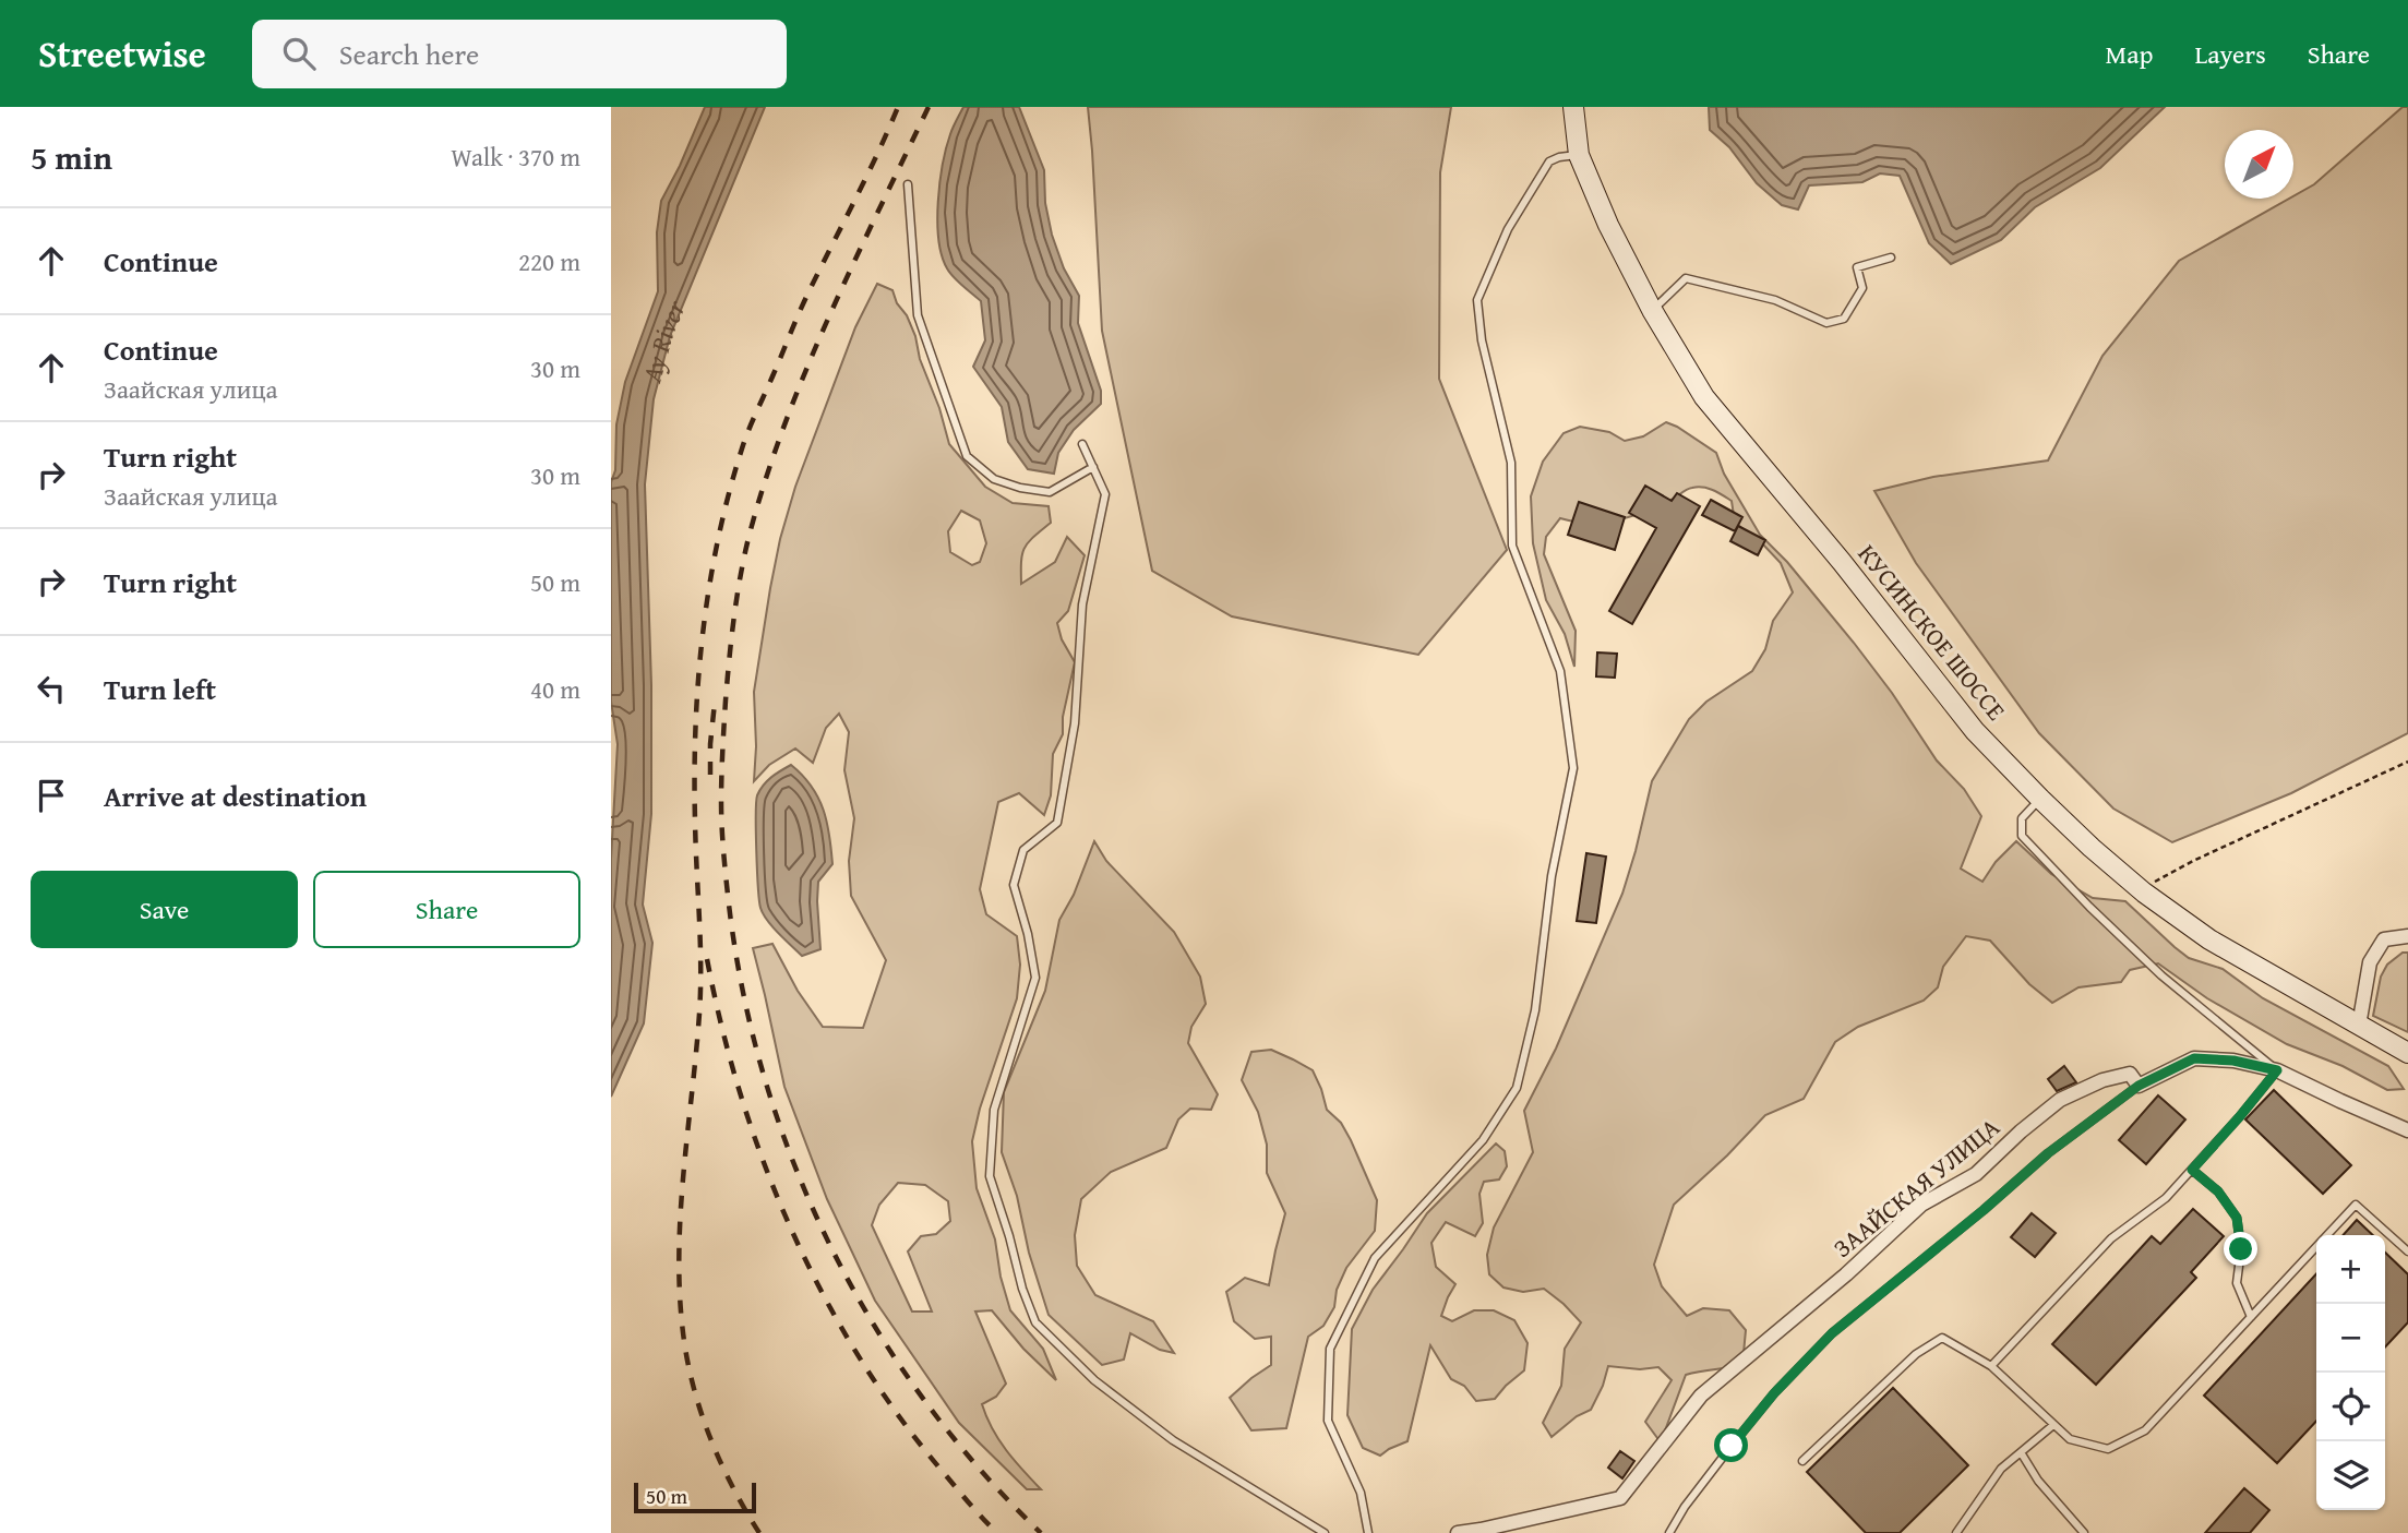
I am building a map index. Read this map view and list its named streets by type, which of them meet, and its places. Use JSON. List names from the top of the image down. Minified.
{"streets":{"main road":["КУСИНСКОЕ ШОССЕ"],"street":["ЗААЙСКАЯ УЛИЦА"]},"water":["Ay River"],"scale_bar":"50 m","north":"top right","page":{"header":"Streetwise","search":"Search here","nav":["Map","Layers","Share"],"heading":["5 min","Walk · 370 m"],"list":[["Continue","220 m"],["Continue","Заайская улица","30 m"],["Turn right","Заайская улица","30 m"],["Turn right","50 m"],["Turn left","40 m"],"Arrive at destination"],"buttons":["Save","Share"],"map_buttons":["+","−"],"scale":"50 m"}}
